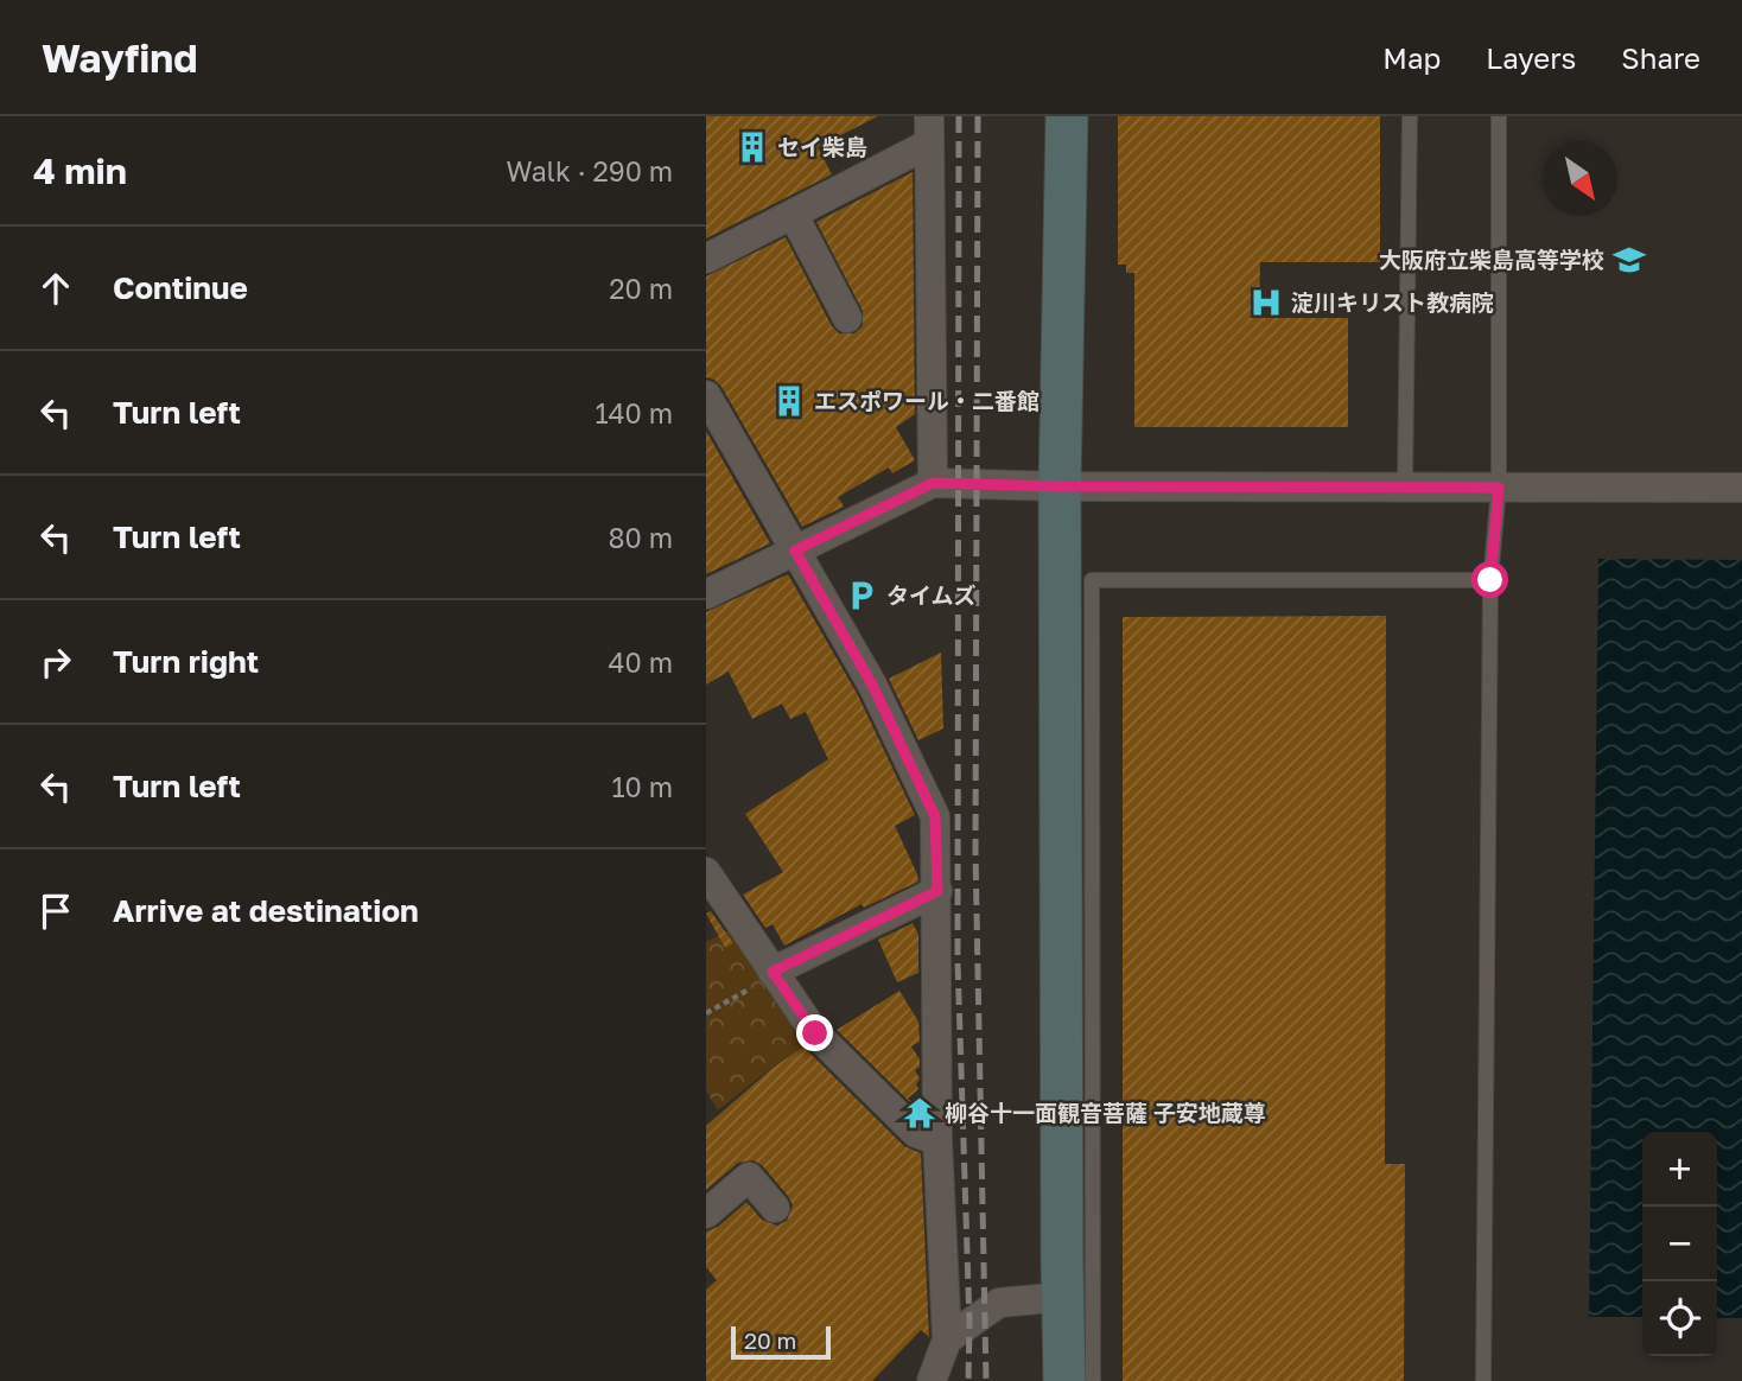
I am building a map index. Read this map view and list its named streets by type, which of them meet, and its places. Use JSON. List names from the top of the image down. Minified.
{"places":{"building":["セイ柴島","エスポワール・二番館"],"school or university":["大阪府立柴島高等学校"],"hospital":["淀川キリスト教病院"],"parking":["タイムズ"],"temple":["柳谷十一面観音菩薩 子安地蔵尊"]},"scale_bar":"20 m","north":"bottom right","page":{"header":"Wayfind","nav":["Map","Layers","Share"],"heading":["4 min","Walk · 290 m"],"list":[["Continue","20 m"],["Turn left","140 m"],["Turn left","80 m"],["Turn right","40 m"],["Turn left","10 m"],"Arrive at destination"],"map_buttons":["+","−"],"scale":"20 m"}}
